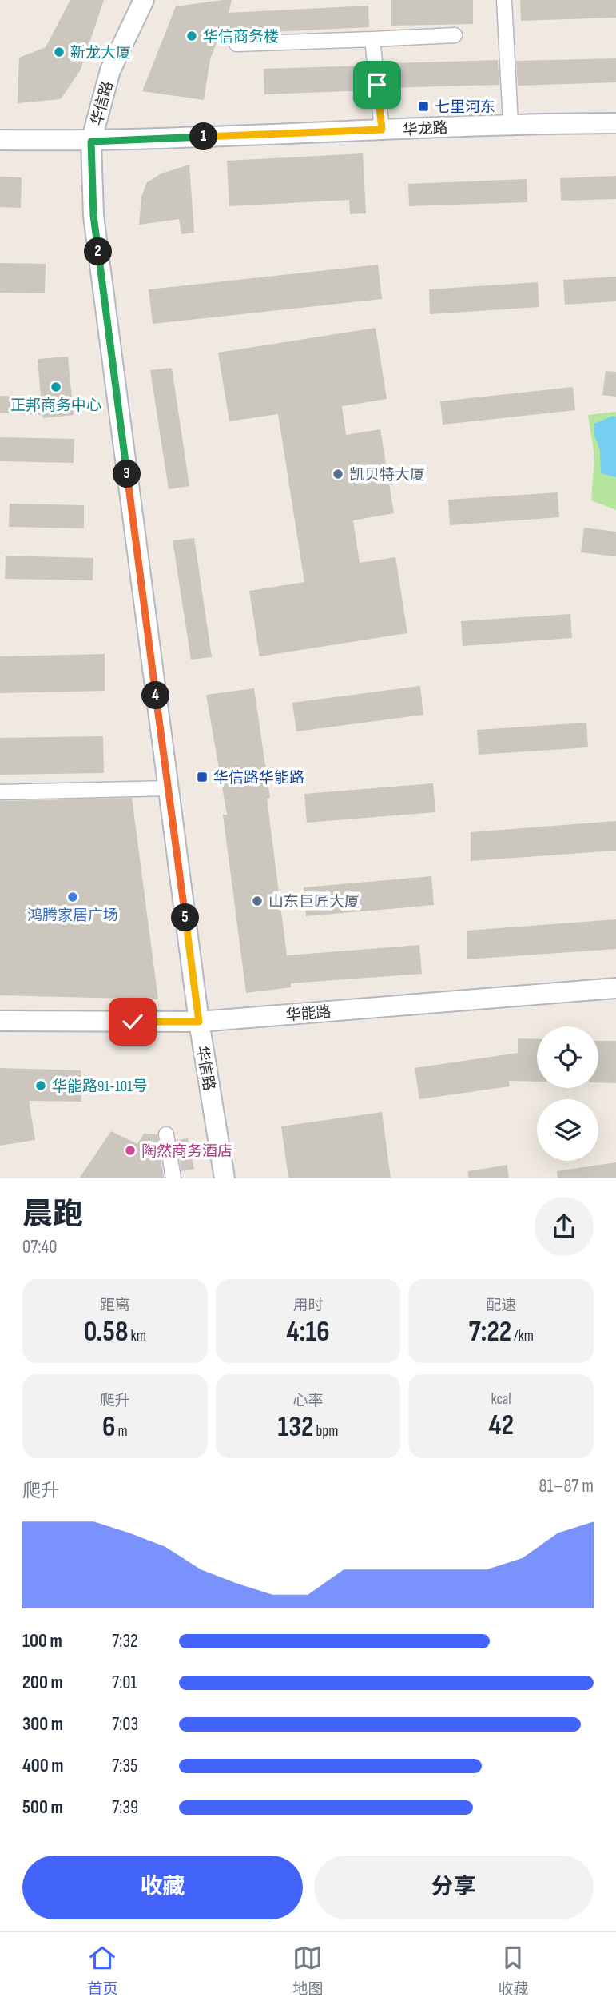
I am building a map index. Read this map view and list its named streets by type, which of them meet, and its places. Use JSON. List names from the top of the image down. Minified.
{"streets":{"main road":["华信路","华龙路","华能路"]},"crossings":[["华信路","华龙路"],["华信路","华能路"]],"places":{"other":["华信商务楼","新龙大厦","正邦商务中心","凯贝特大厦","鸿腾家居广场","山东巨匠大厦","华能路91-101号","陶然商务酒店"],"transit":["七里河东","华信路华能路"]},"page":{"pins":["1","2","3","4","5"],"heading":["晨跑","07:40"],"stats":[["距离","0.58 km"],["用时","4:16"],["配速","7:22 /km"],["爬升","6 m"],["心率","132 bpm"],["kcal","42"]],"chart":["爬升","81–87 m"],"list":[{"name":"100 m","note":"7:32"},{"name":"200 m","note":"7:01"},{"name":"300 m","note":"7:03"},{"name":"400 m","note":"7:35"},{"name":"500 m","note":"7:39"}],"buttons":["收藏","分享"],"tabs":["首页","地图","收藏"]}}
